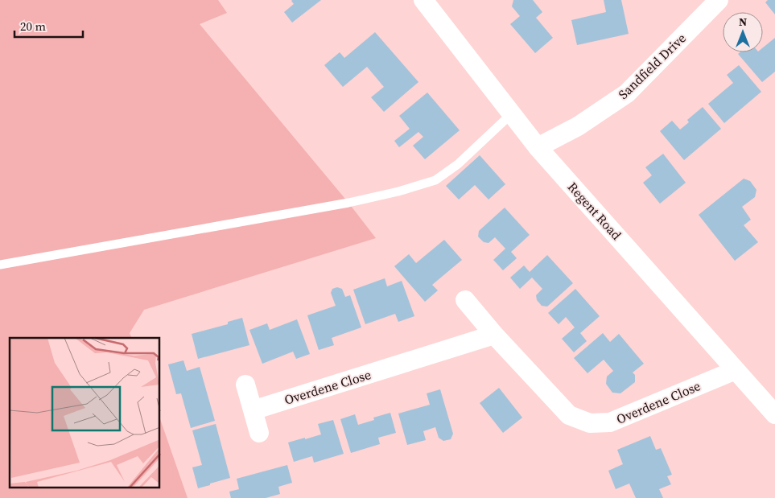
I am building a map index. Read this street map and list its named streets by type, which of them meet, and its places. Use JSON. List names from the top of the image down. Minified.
{"streets":{"street":["Sandfield Drive","Regent Road","Overdene Close"]},"crossings":[["Sandfield Drive","Regent Road"],["Regent Road","Overdene Close"]],"scale_bar":"20 m","north":"top"}
